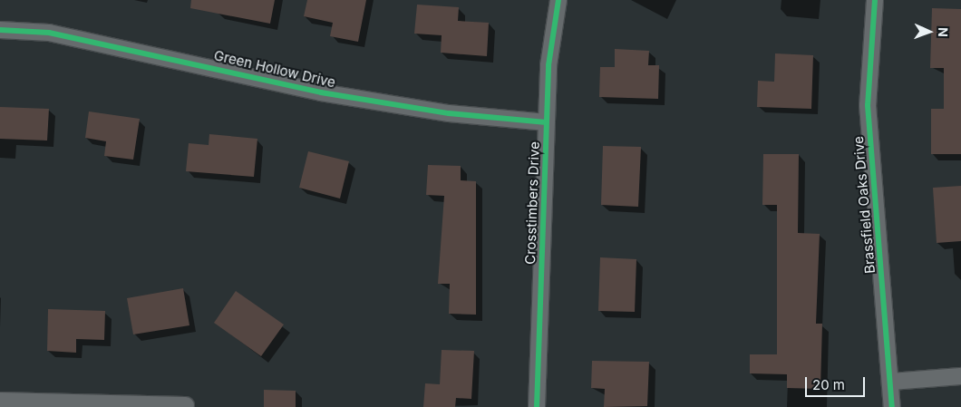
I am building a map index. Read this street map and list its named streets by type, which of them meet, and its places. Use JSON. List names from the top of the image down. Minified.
{"streets":{"street":["Green Hollow Drive","Crosstimbers Drive","Brassfield Oaks Drive"]},"crossings":[["Green Hollow Drive","Crosstimbers Drive"]],"scale_bar":"20 m","north":"right"}
